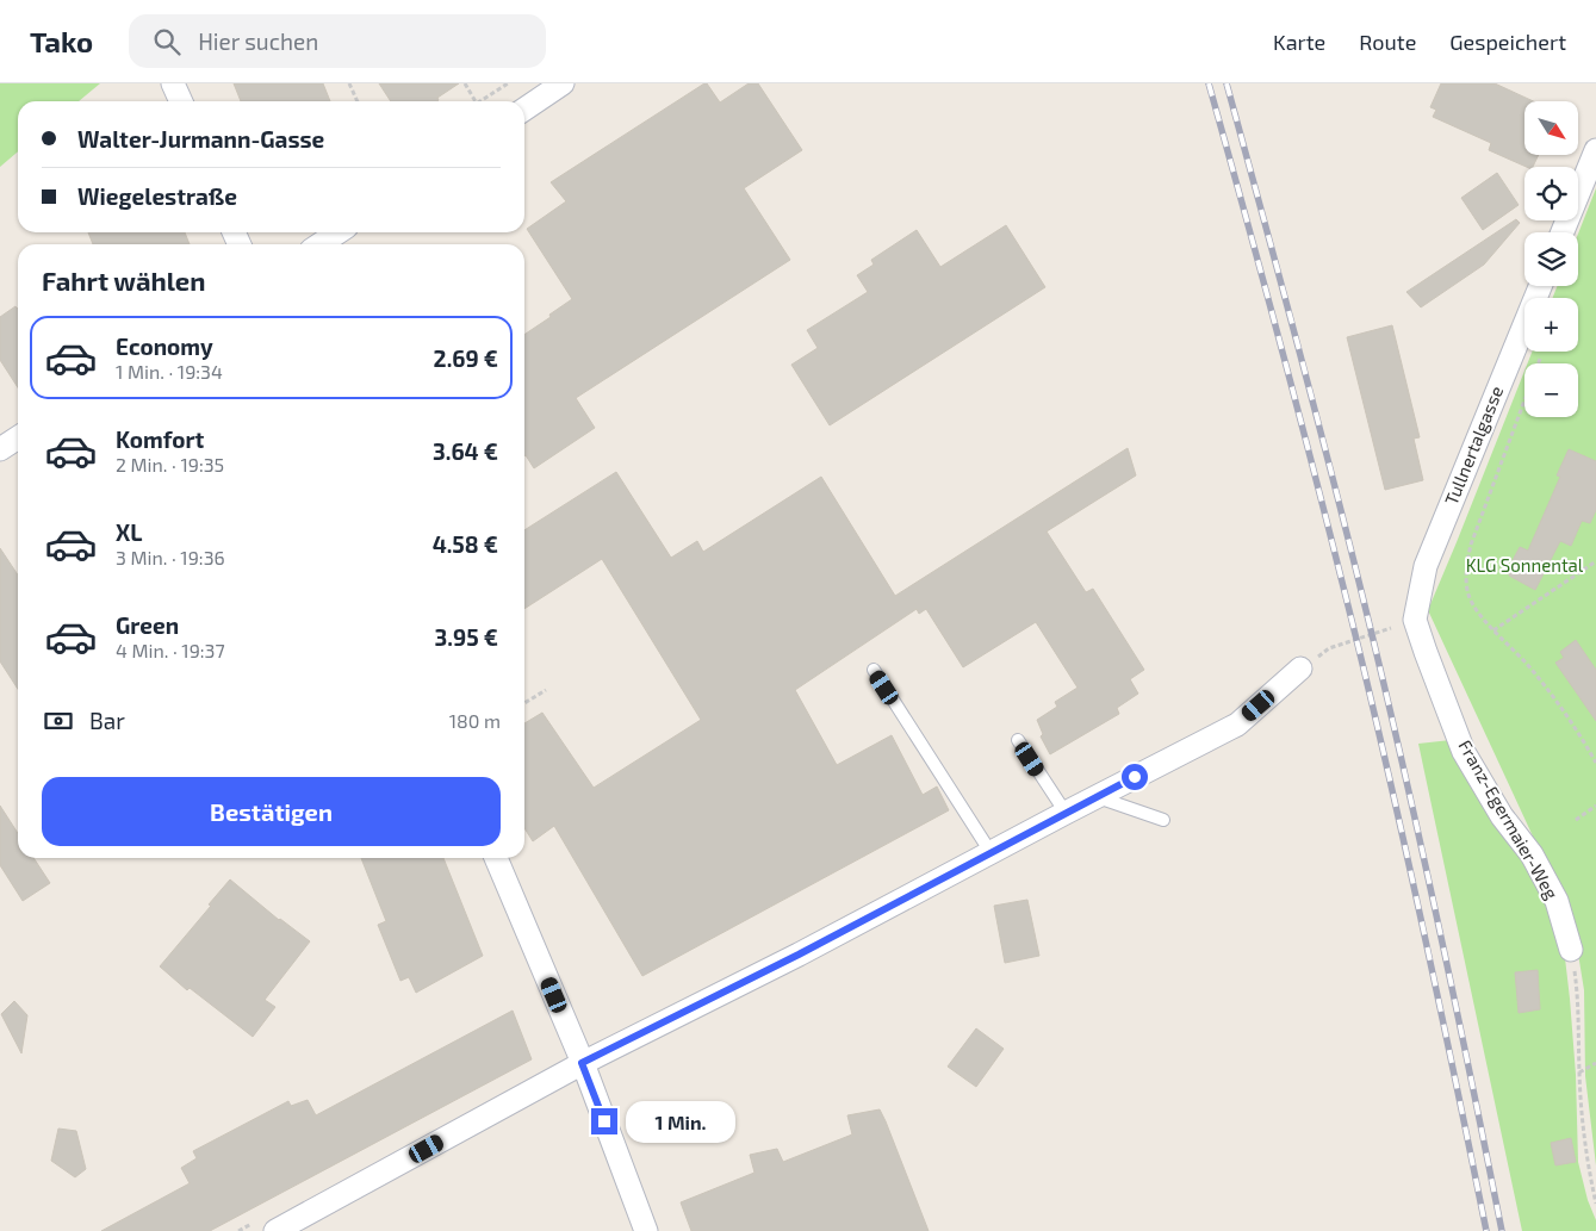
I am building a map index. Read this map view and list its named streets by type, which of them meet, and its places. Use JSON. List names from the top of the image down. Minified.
{"streets":{"street":["Tullnertalgasse","Franz-Egermaier-Weg"]},"crossings":[["Tullnertalgasse","Franz-Egermaier-Weg"]],"parks":["KLG Sonnental"],"north":"bottom right","page":{"header":"Tako","search":"Hier suchen","nav":["Karte","Route","Gespeichert"],"map_buttons":["+","−"],"banner":["Walter-Jurmann-Gasse","Wiegelestraße"],"heading":"Fahrt wählen","list":[{"name":"Economy","note":"1 Min. · 19:34","value":"2.69 €"},{"name":"Komfort","note":"2 Min. · 19:35","value":"3.64 €"},{"name":"XL","note":"3 Min. · 19:36","value":"4.58 €"},{"name":"Green","note":"4 Min. · 19:37","value":"3.95 €"}],"pay":["Bar","180 m"],"buttons":"Bestätigen","bubble":"1 Min."}}
